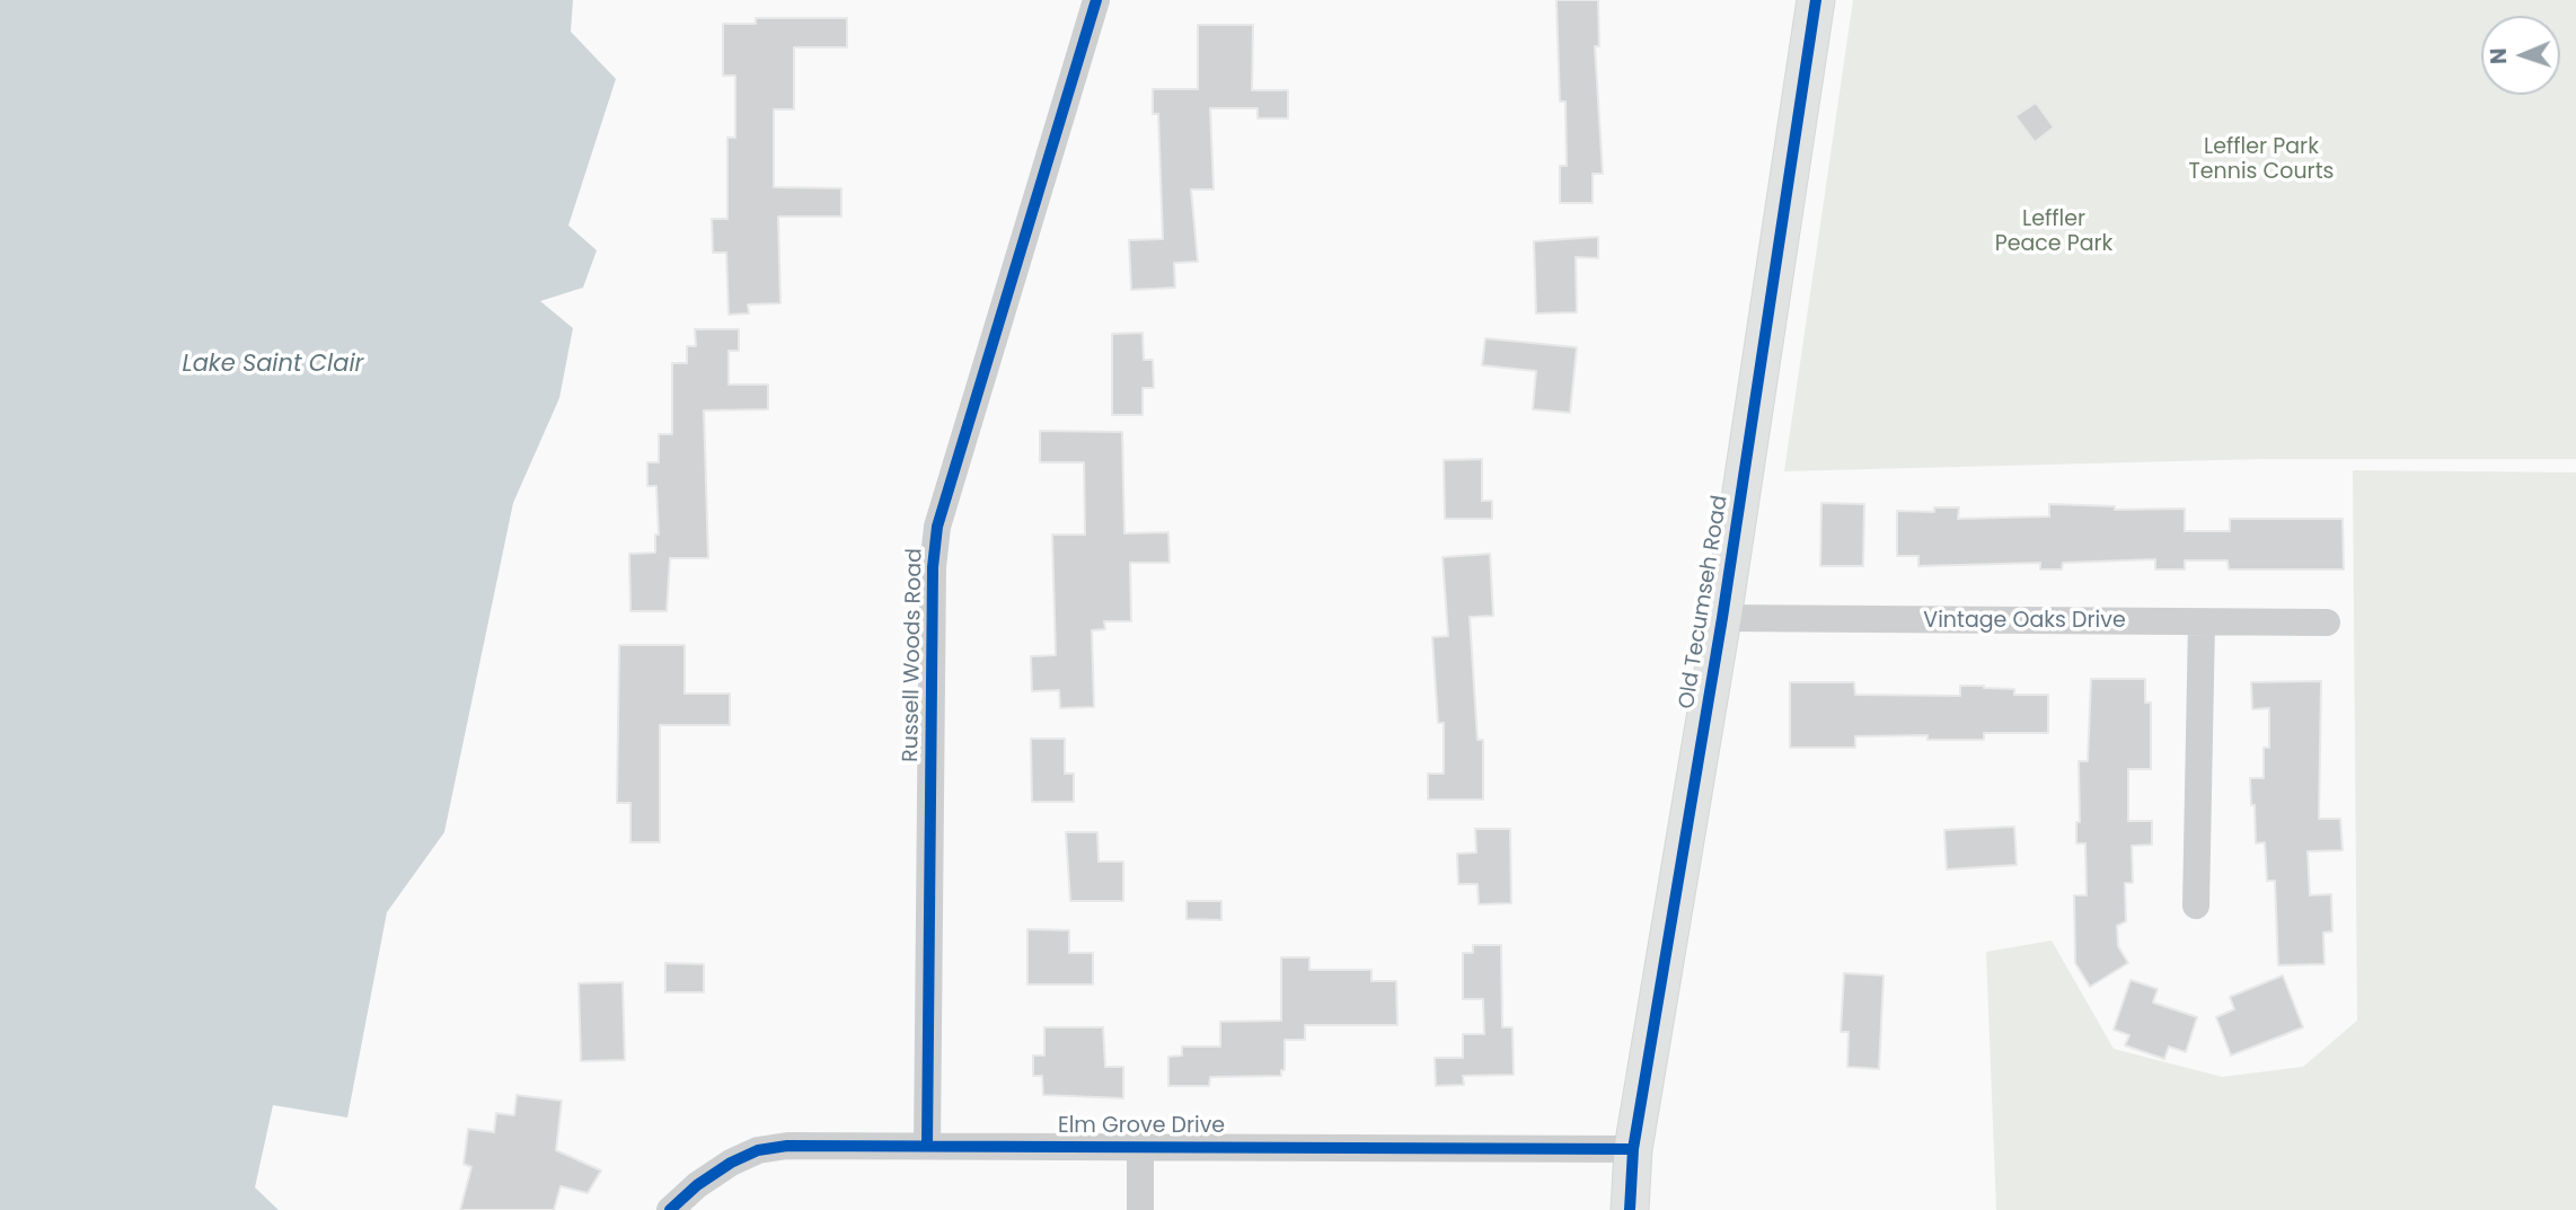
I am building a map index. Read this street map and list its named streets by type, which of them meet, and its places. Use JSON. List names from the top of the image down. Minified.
{"streets":{"main road":["Old Tecumseh Road"],"street":["Vintage Oaks Drive","Russell Woods Road","Elm Grove Drive"]},"crossings":[["Old Tecumseh Road","Vintage Oaks Drive"],["Old Tecumseh Road","Elm Grove Drive"],["Russell Woods Road","Elm Grove Drive"]],"water":["Lake Saint Clair"],"parks":["Leffler Park Tennis Courts","Leffler Peace Park"],"north":"left"}
